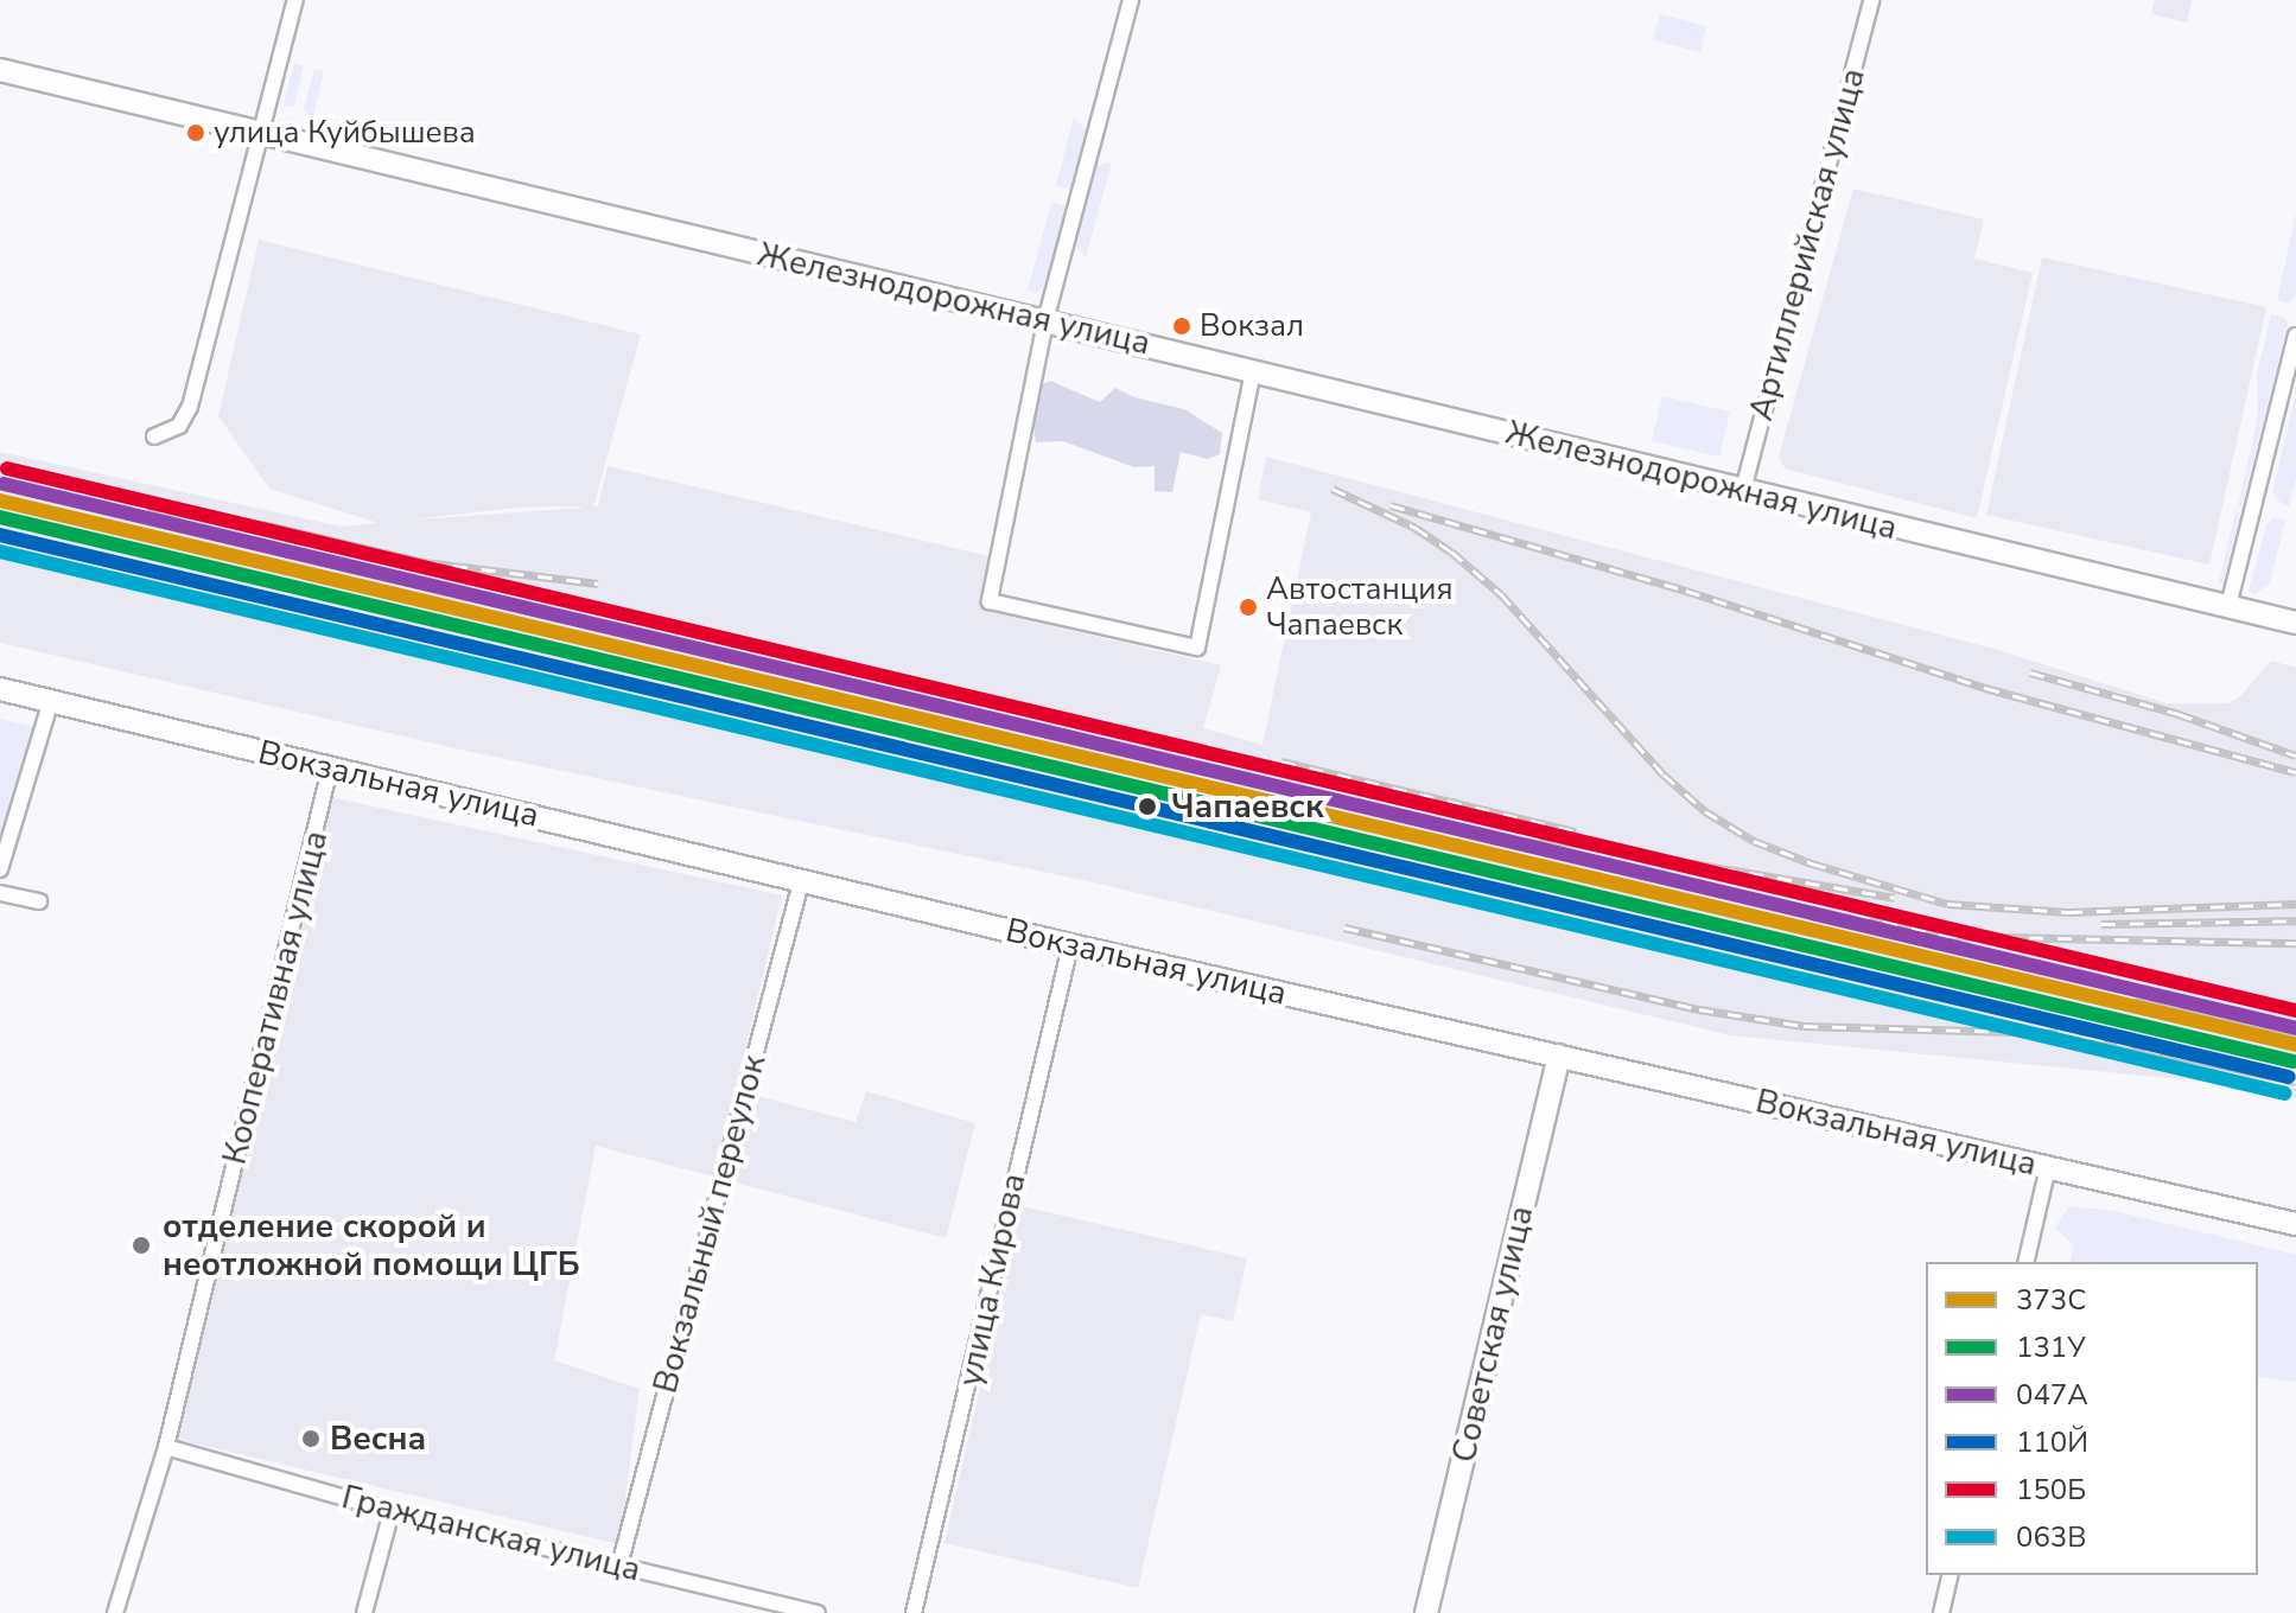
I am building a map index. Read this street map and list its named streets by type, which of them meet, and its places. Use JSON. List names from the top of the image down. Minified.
{"streets":{"street":["Артиллерийская улица","Железнодорожная улица","Вокзальная улица","Кооперативная улица","Вокзальный переулок","улица Кирова","Советская улица","Гражданская улица"]},"crossings":[["Артиллерийская улица","Железнодорожная улица"],["Вокзальная улица","Кооперативная улица"],["Вокзальная улица","Вокзальный переулок"],["Вокзальная улица","улица Кирова"],["Вокзальная улица","Советская улица"],["Кооперативная улица","Гражданская улица"],["Вокзальный переулок","Гражданская улица"]],"places":["улица Куйбышева","Вокзал","Автостанция Чапаевск","Чапаевск","отделение скорой и неотложной помощи ЦГБ","Весна"],"lines":["transit line 150Б","transit line 047А","transit line 373C","transit line 131У","transit line 110Й","transit line 063В"],"legend":["373C","131У","047А","110Й","150Б","063В"]}
